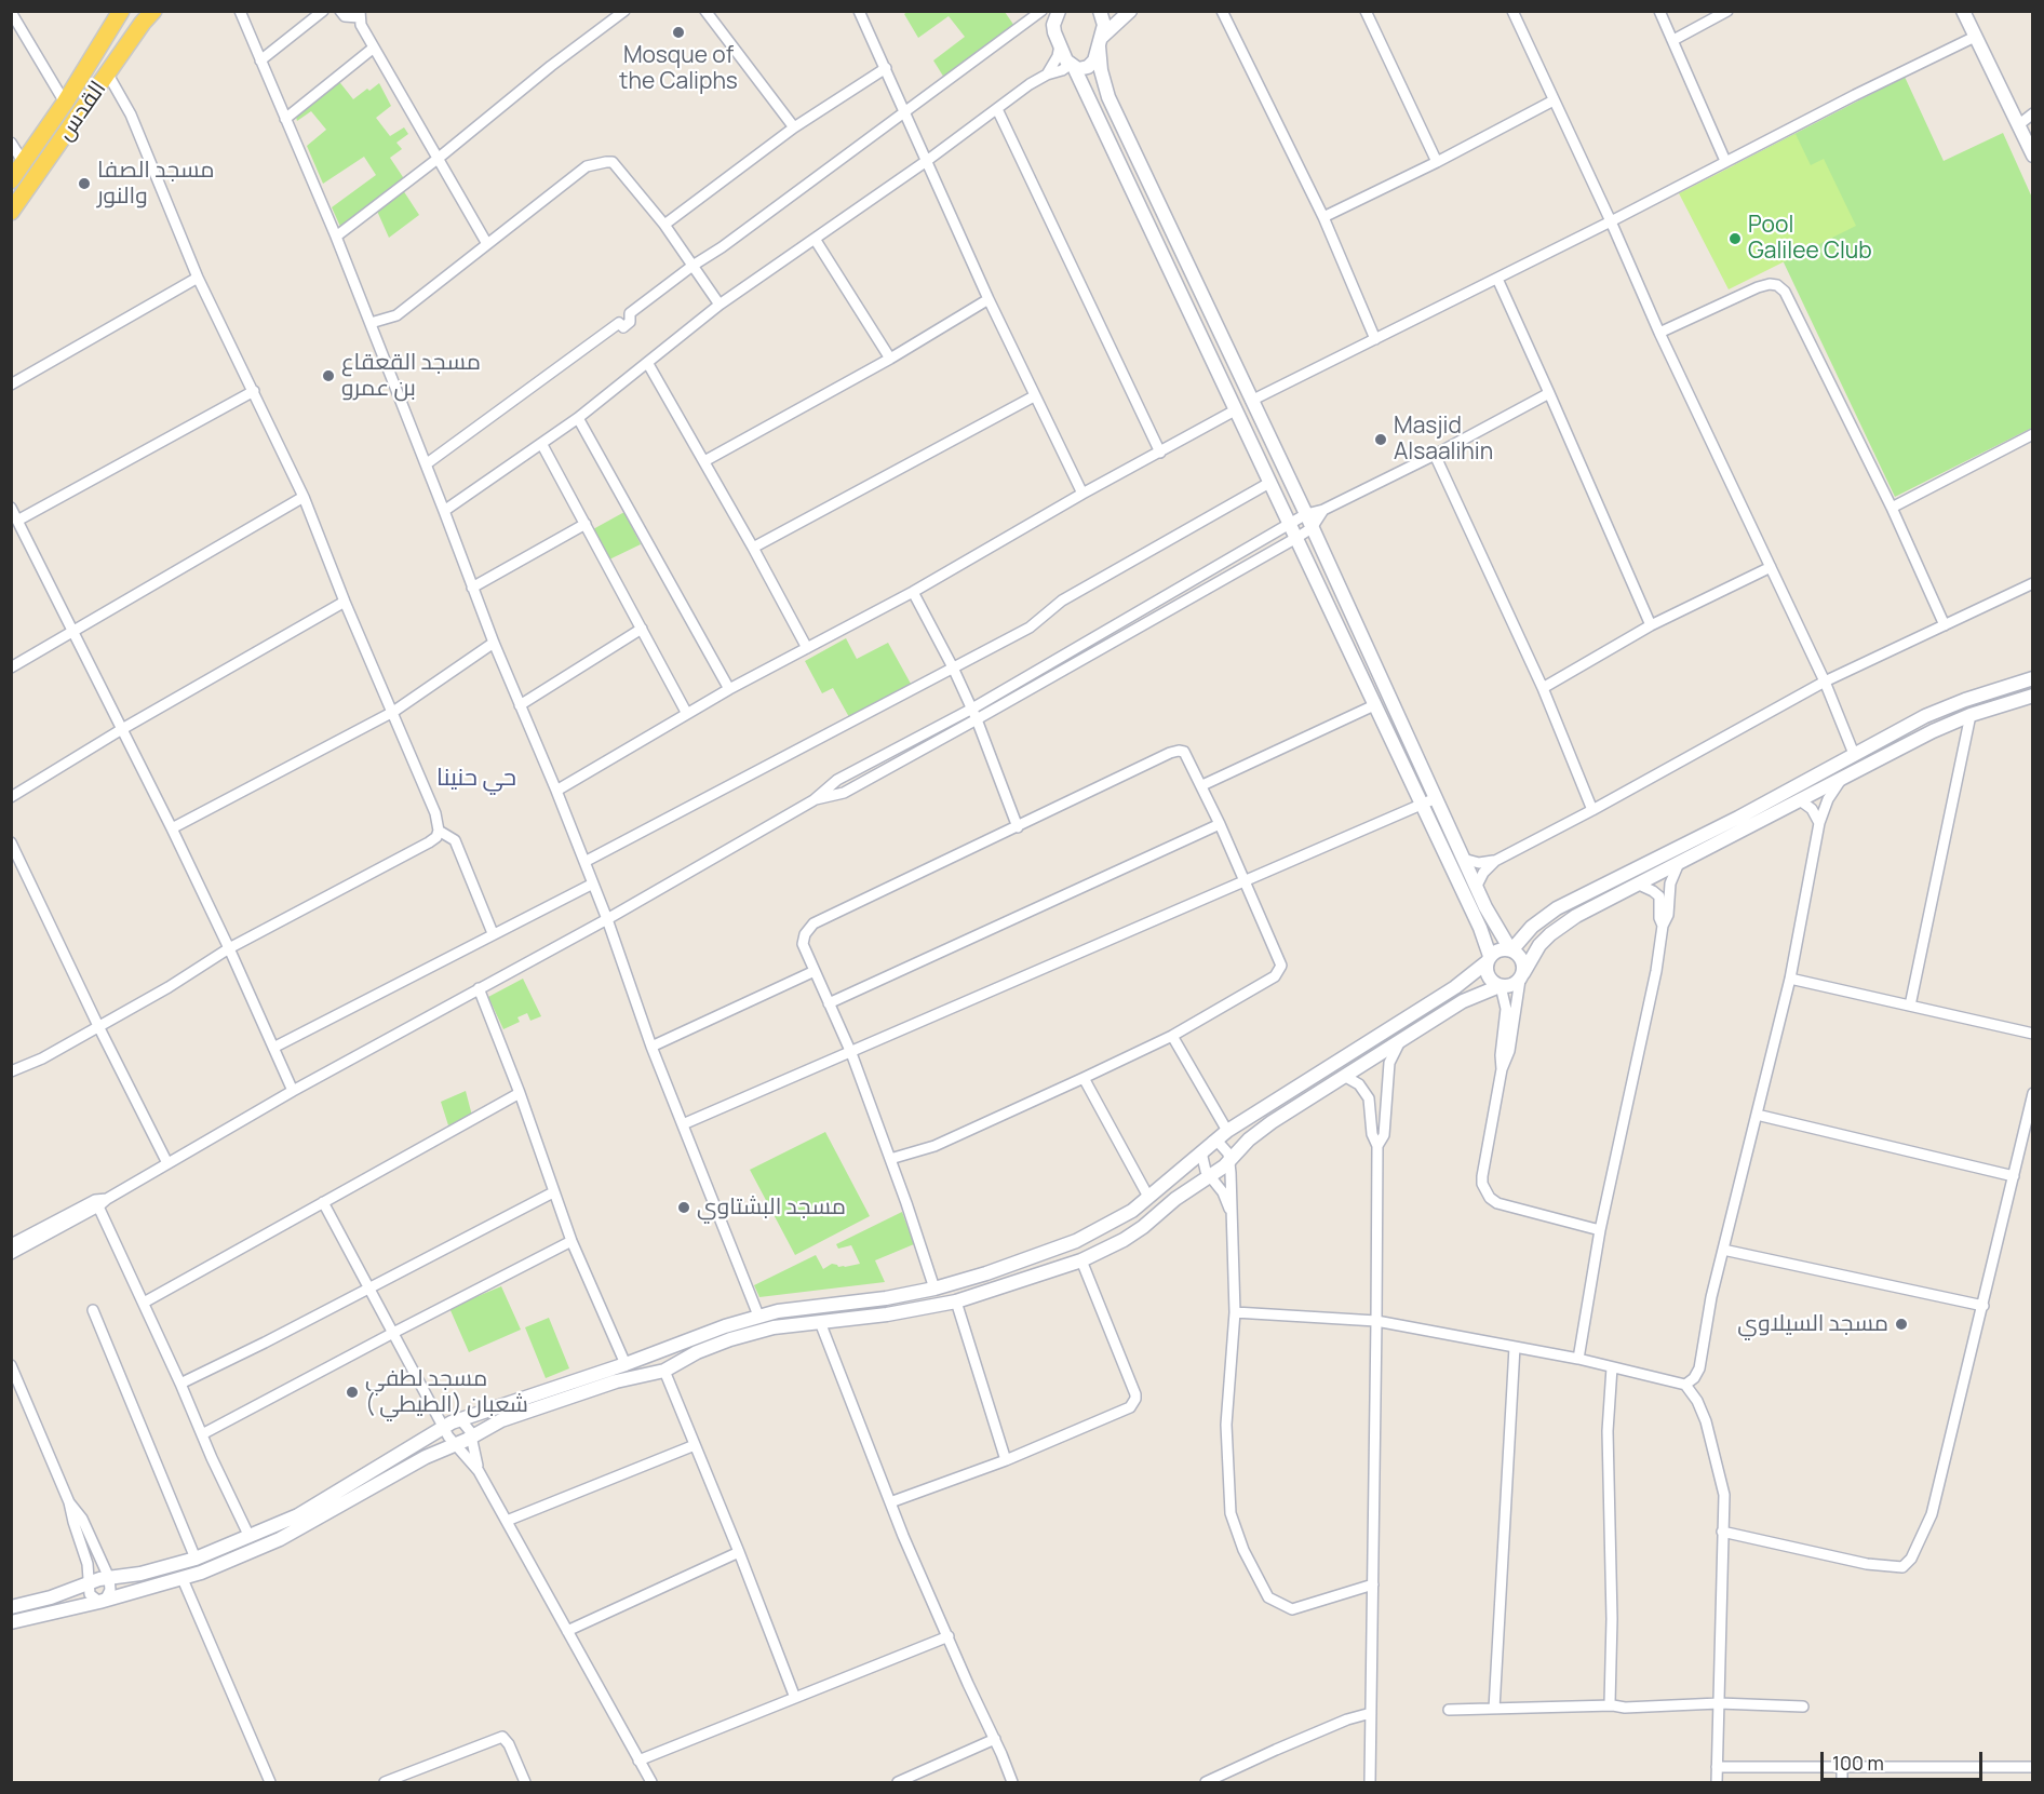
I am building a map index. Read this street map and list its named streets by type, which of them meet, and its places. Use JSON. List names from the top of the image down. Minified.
{"streets":{"main road":["القدس"]},"districts":["حي حنينا"],"places":["Mosque of the Caliphs","مسجد الصفا والنور","Pool Galilee Club","مسجد القعقاع بن عمرو","Masjid Alsaalihin","مسجد البشتاوي","مسجد السيلاوي","مسجد لطفي شعبان (الطيطي )"],"scale_bar":"100 m"}
